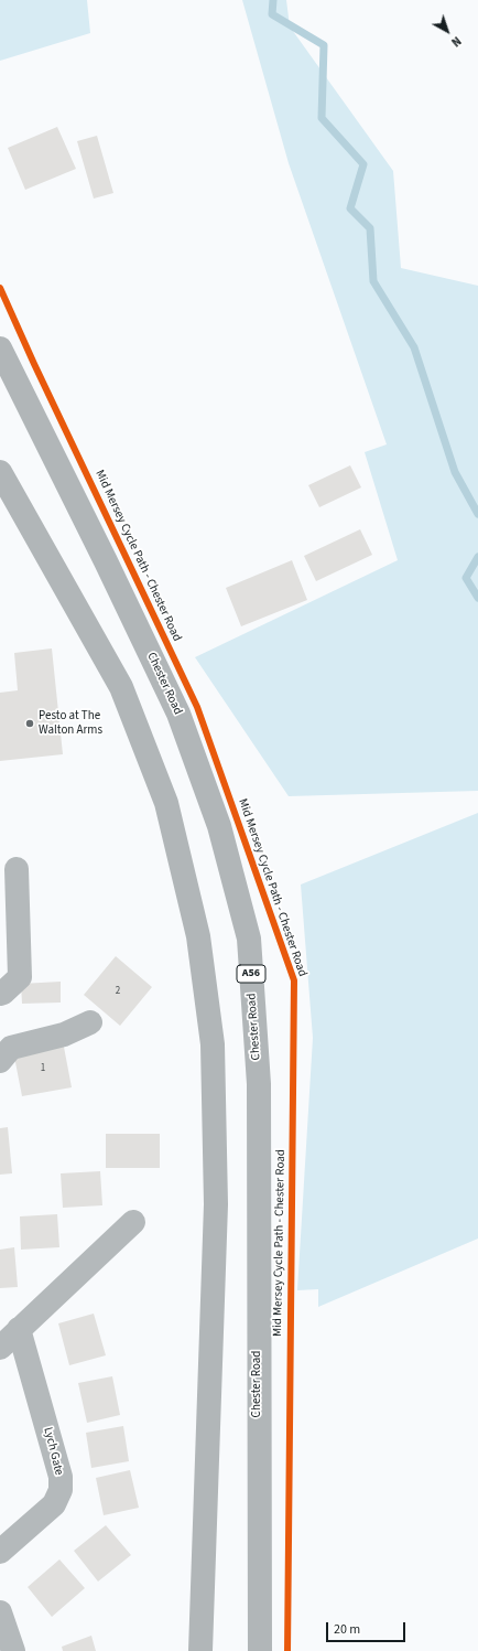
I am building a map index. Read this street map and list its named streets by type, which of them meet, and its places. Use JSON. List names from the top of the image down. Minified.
{"streets":{"highway":["Chester Road","A56"],"street":["Lych Gate"],"cycle path":["Mid Mersey Cycle Path - Chester Road"]},"places":["Pesto at The Walton Arms"],"house_numbers":["2","1"],"scale_bar":"20 m","north":"bottom right"}
